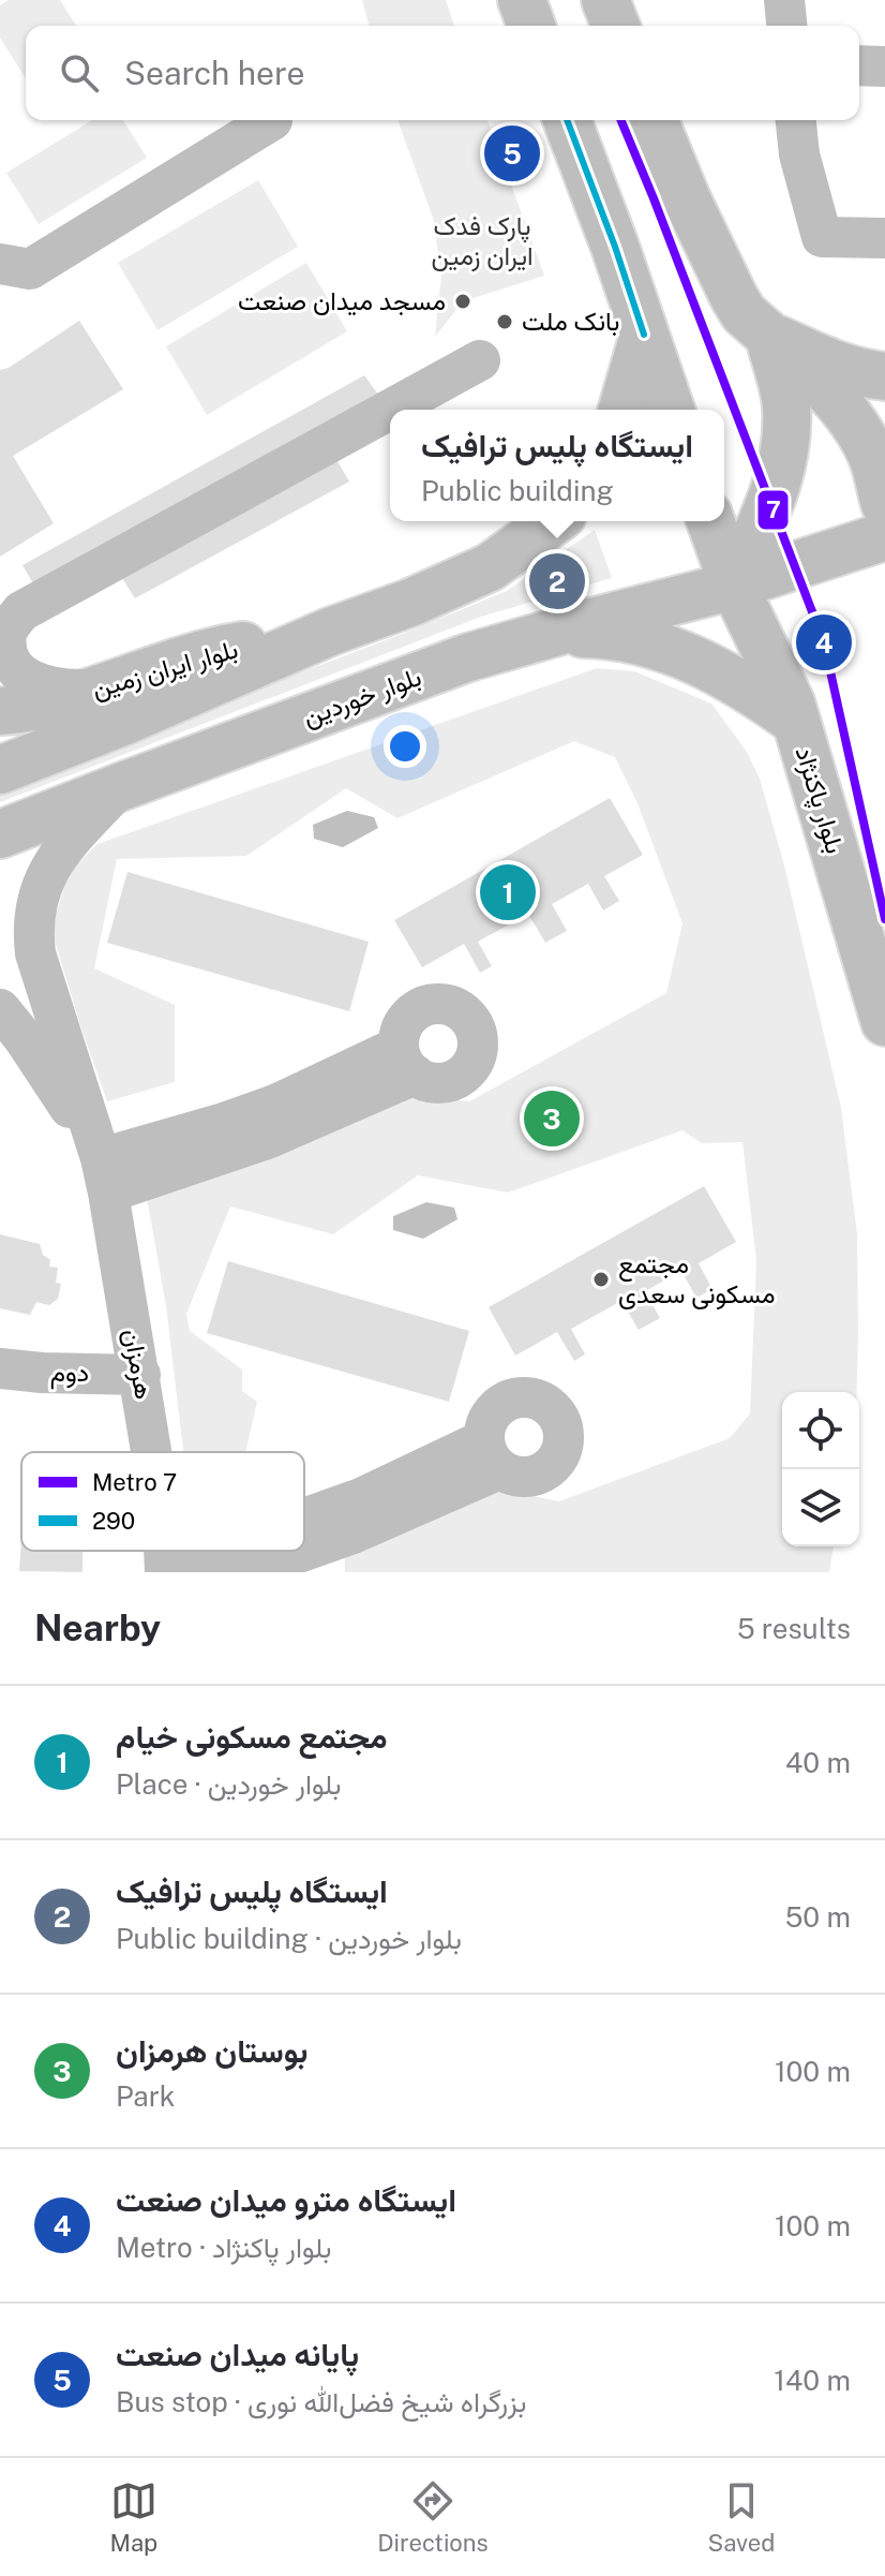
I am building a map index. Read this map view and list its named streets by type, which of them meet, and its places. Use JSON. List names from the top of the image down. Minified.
{"streets":{"main road":["بلوار ایران زمین","بلوار خوردین","بلوار پاکنژاد"],"street":["هرمزان","دوم"]},"crossings":[["بلوار خوردین","بلوار پاکنژاد"],["بلوار خوردین","هرمزان"],["هرمزان","دوم"]],"parks":["پارک فدک ایران زمین"],"places":["مسجد میدان صنعت","بانک ملت","مجتمع مسکونی سعدی"],"lines":["metro line 7","transit line 290"],"legend":["Metro 7","290"],"page":{"search":"Search here","pins":["5","2","4","1","3"],"popup":["ایستگاه پلیس ترافیک","Public building"],"heading":["Nearby","5 results"],"list":[{"mark":"1","name":"مجتمع مسکونی خیام","note":"Place · بلوار خوردین","value":"40 m"},{"mark":"2","name":"ایستگاه پلیس ترافیک","note":"Public building · بلوار خوردین","value":"50 m"},{"mark":"3","name":"بوستان هرمزان","note":"Park","value":"100 m"},{"mark":"4","name":"ایستگاه مترو میدان صنعت","note":"Metro · بلوار پاکنژاد","value":"100 m"},{"mark":"5","name":"پایانه میدان صنعت","note":"Bus stop · بزرگراه شیخ فضل‌الله نوری","value":"140 m"}],"nav":["Map","Directions","Saved"]}}
